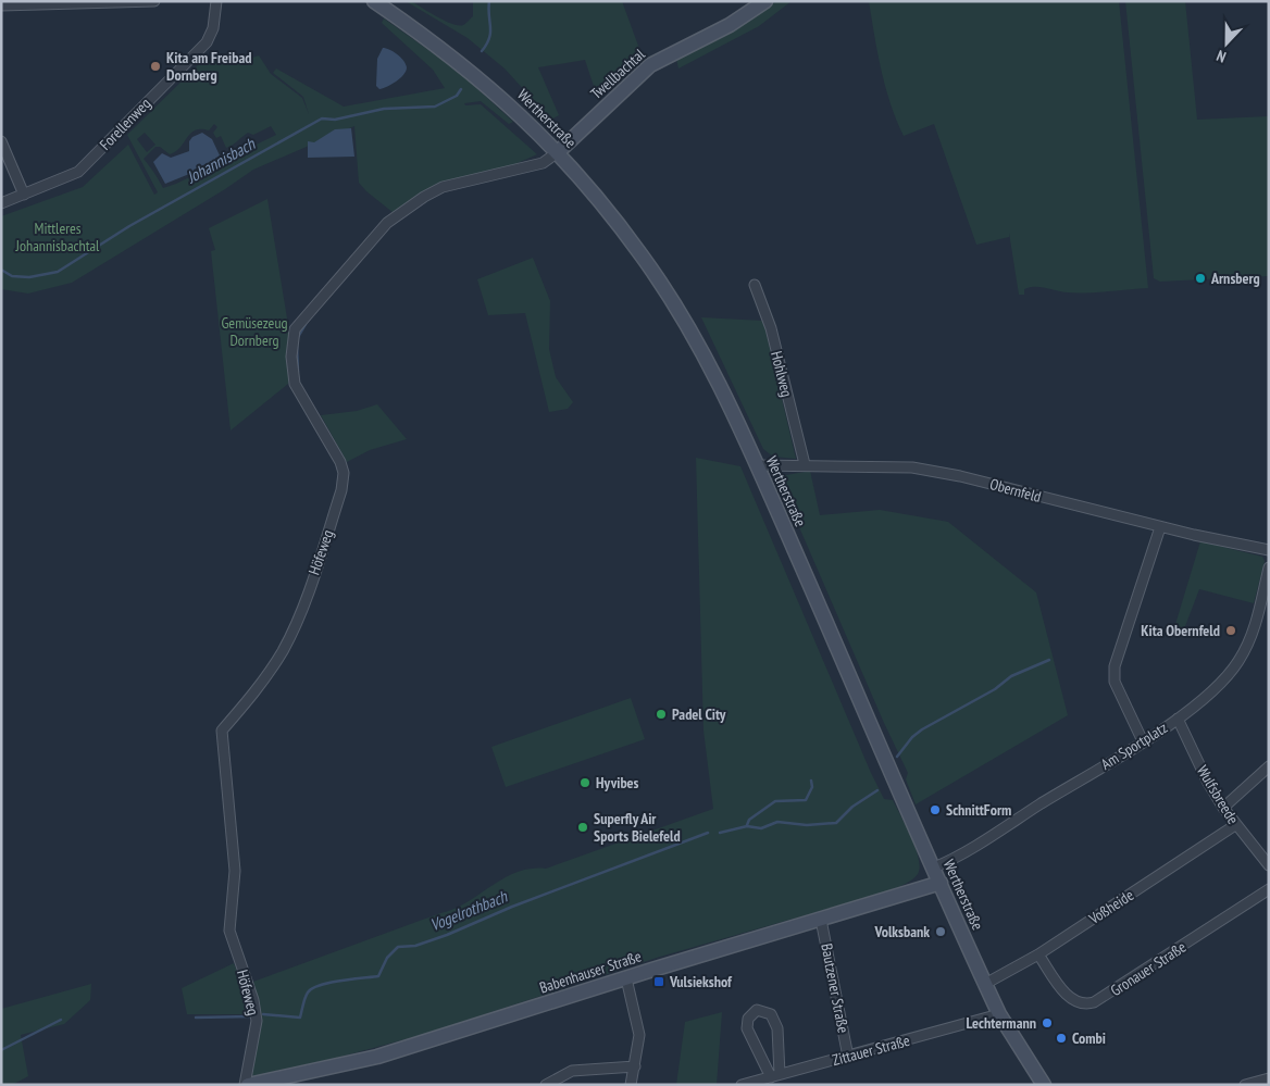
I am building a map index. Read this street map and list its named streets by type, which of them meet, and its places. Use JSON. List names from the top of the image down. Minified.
{"streets":{"main road":["Twellbachtal","Wertherstraße","Babenhauser Straße"],"street":["Forellenweg","Hohlweg","Obernfeld","Höfeweg","Am Sportplatz","Wulfsbreede","Voßheide","Gronauer Straße","Bautzener Straße","Zittauer Straße"]},"crossings":[["Twellbachtal","Wertherstraße"],["Twellbachtal","Höfeweg"],["Wertherstraße","Obernfeld"],["Wertherstraße","Höfeweg"],["Wertherstraße","Am Sportplatz"],["Wertherstraße","Voßheide"],["Wertherstraße","Babenhauser Straße"],["Wertherstraße","Zittauer Straße"],["Hohlweg","Obernfeld"],["Höfeweg","Babenhauser Straße"],["Am Sportplatz","Wulfsbreede"],["Wulfsbreede","Voßheide"],["Voßheide","Gronauer Straße"],["Babenhauser Straße","Bautzener Straße"],["Bautzener Straße","Zittauer Straße"]],"water":["Johannisbach","Vogelrothbach"],"parks":["Mittleres Johannisbachtal","Gemüsezeug Dornberg"],"places":{"other":["Kita am Freibad Dornberg","Arnsberg","Kita Obernfeld","Padel City","Hyvibes","SchnittForm","Superfly Air Sports Bielefeld","Volksbank","Lechtermann","Combi"],"transit":["Vulsiekshof"]},"north":"bottom"}
